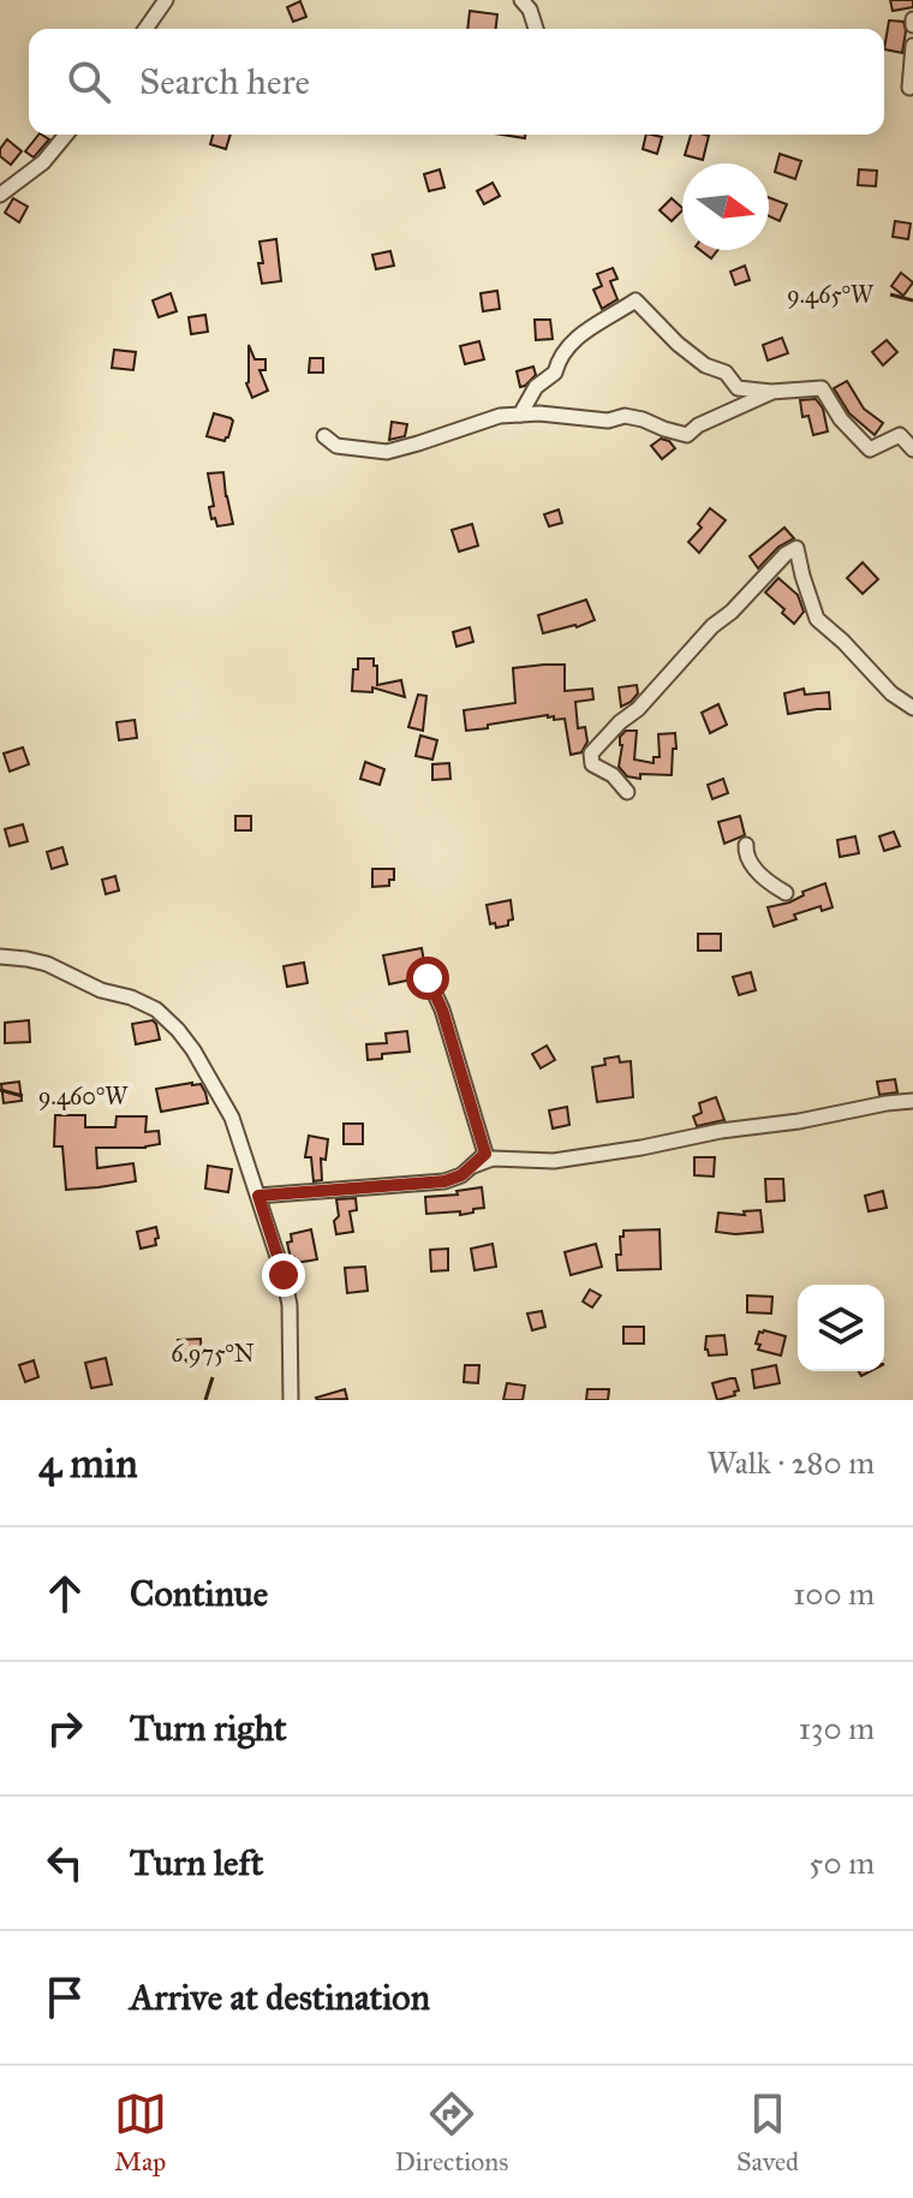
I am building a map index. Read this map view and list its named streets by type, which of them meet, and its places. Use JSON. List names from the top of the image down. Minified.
{"north":"right","page":{"search":"Search here","heading":["4 min","Walk · 280 m"],"list":[["Continue","100 m"],["Turn right","130 m"],["Turn left","50 m"],"Arrive at destination"],"nav":["Map","Directions","Saved"]},"coordinates":["9.465°W","9.460°W","6.975°N"]}
